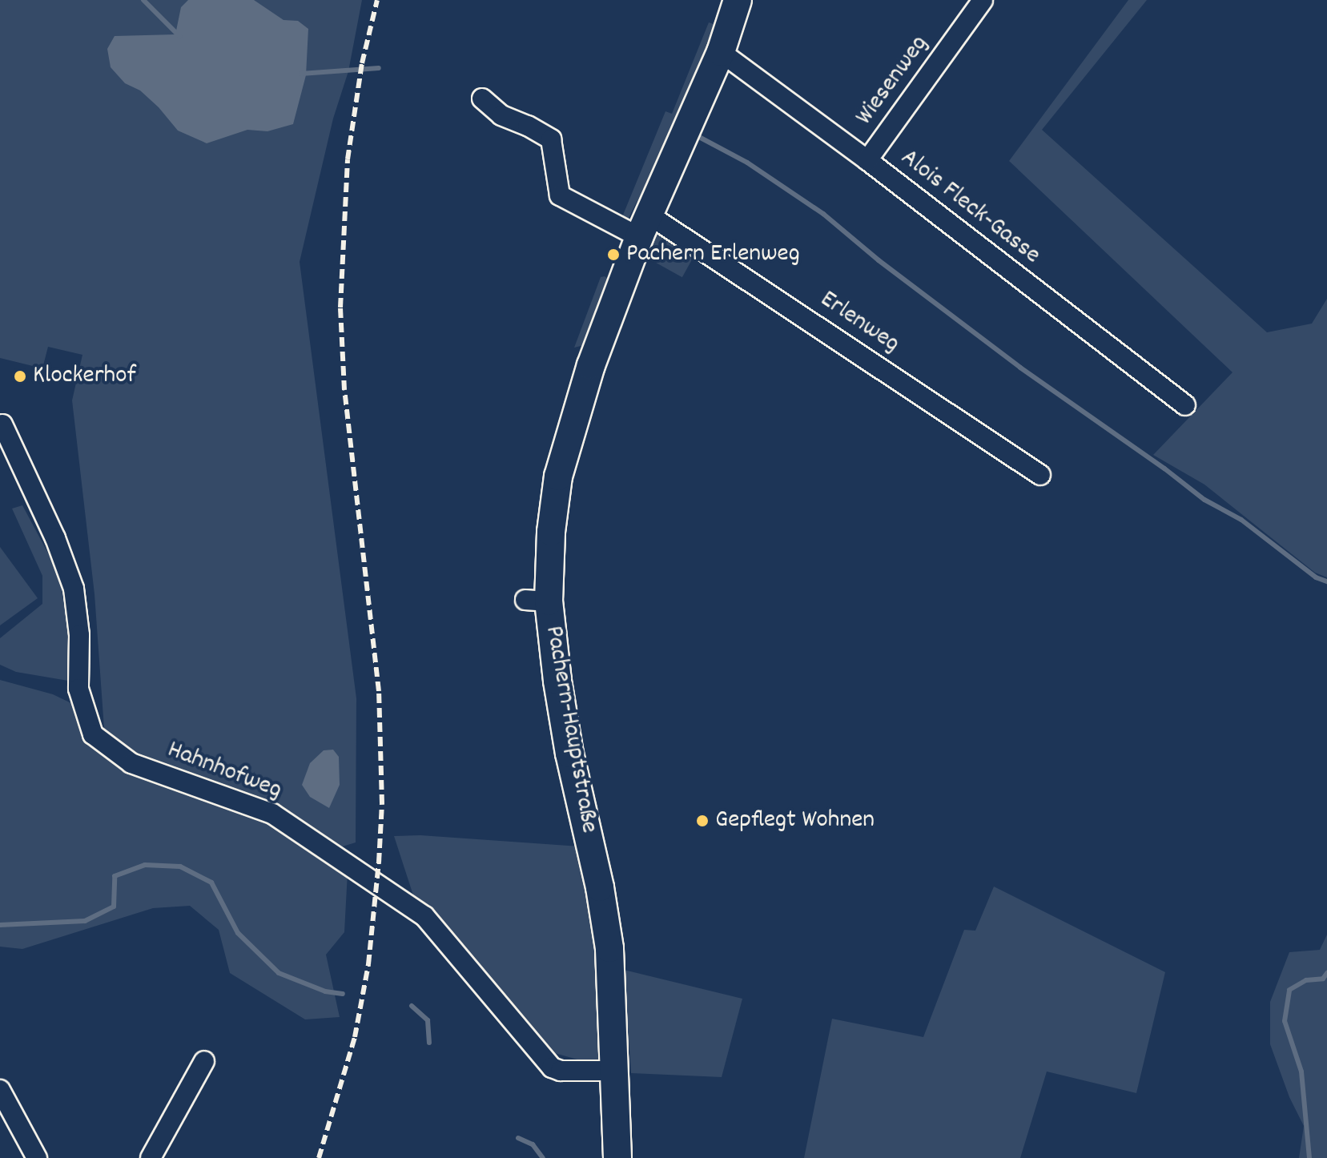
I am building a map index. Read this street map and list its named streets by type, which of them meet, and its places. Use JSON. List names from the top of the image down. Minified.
{"streets":{"main road":["Pachern-Hauptstraße"],"street":["Wiesenweg","Alois Fleck-Gasse","Erlenweg","Hahnhofweg"]},"crossings":[["Wiesenweg","Alois Fleck-Gasse"],["Alois Fleck-Gasse","Pachern-Hauptstraße"],["Erlenweg","Pachern-Hauptstraße"],["Pachern-Hauptstraße","Hahnhofweg"]],"places":["Pachern Erlenweg","Klockerhof","Gepflegt Wohnen"]}
